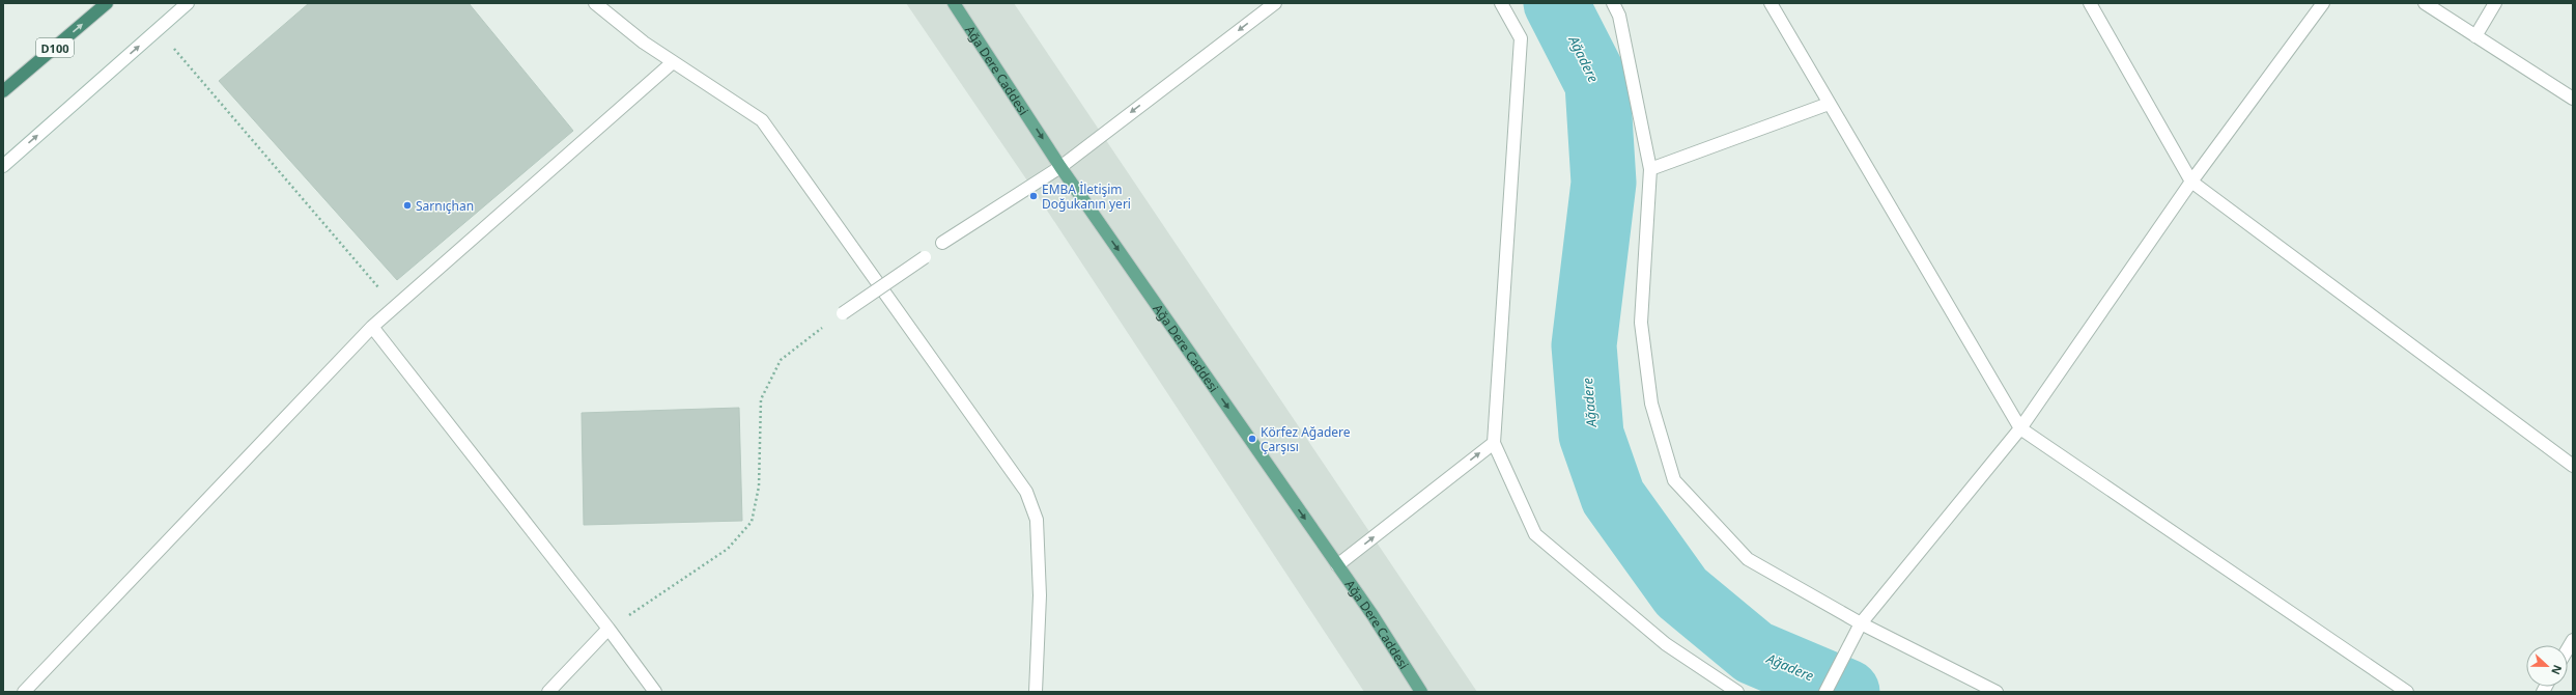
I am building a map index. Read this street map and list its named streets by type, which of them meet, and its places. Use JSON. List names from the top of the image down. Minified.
{"streets":{"highway":["D100"],"main road":["Ağa Dere Caddesi"]},"one_way":["Ağa Dere Caddesi"],"water":["Ağadere"],"places":["EMBA İletişim Doğukanın yeri","Sarnıçhan","Körfez Ağadere Çarşısı"],"north":"right"}
